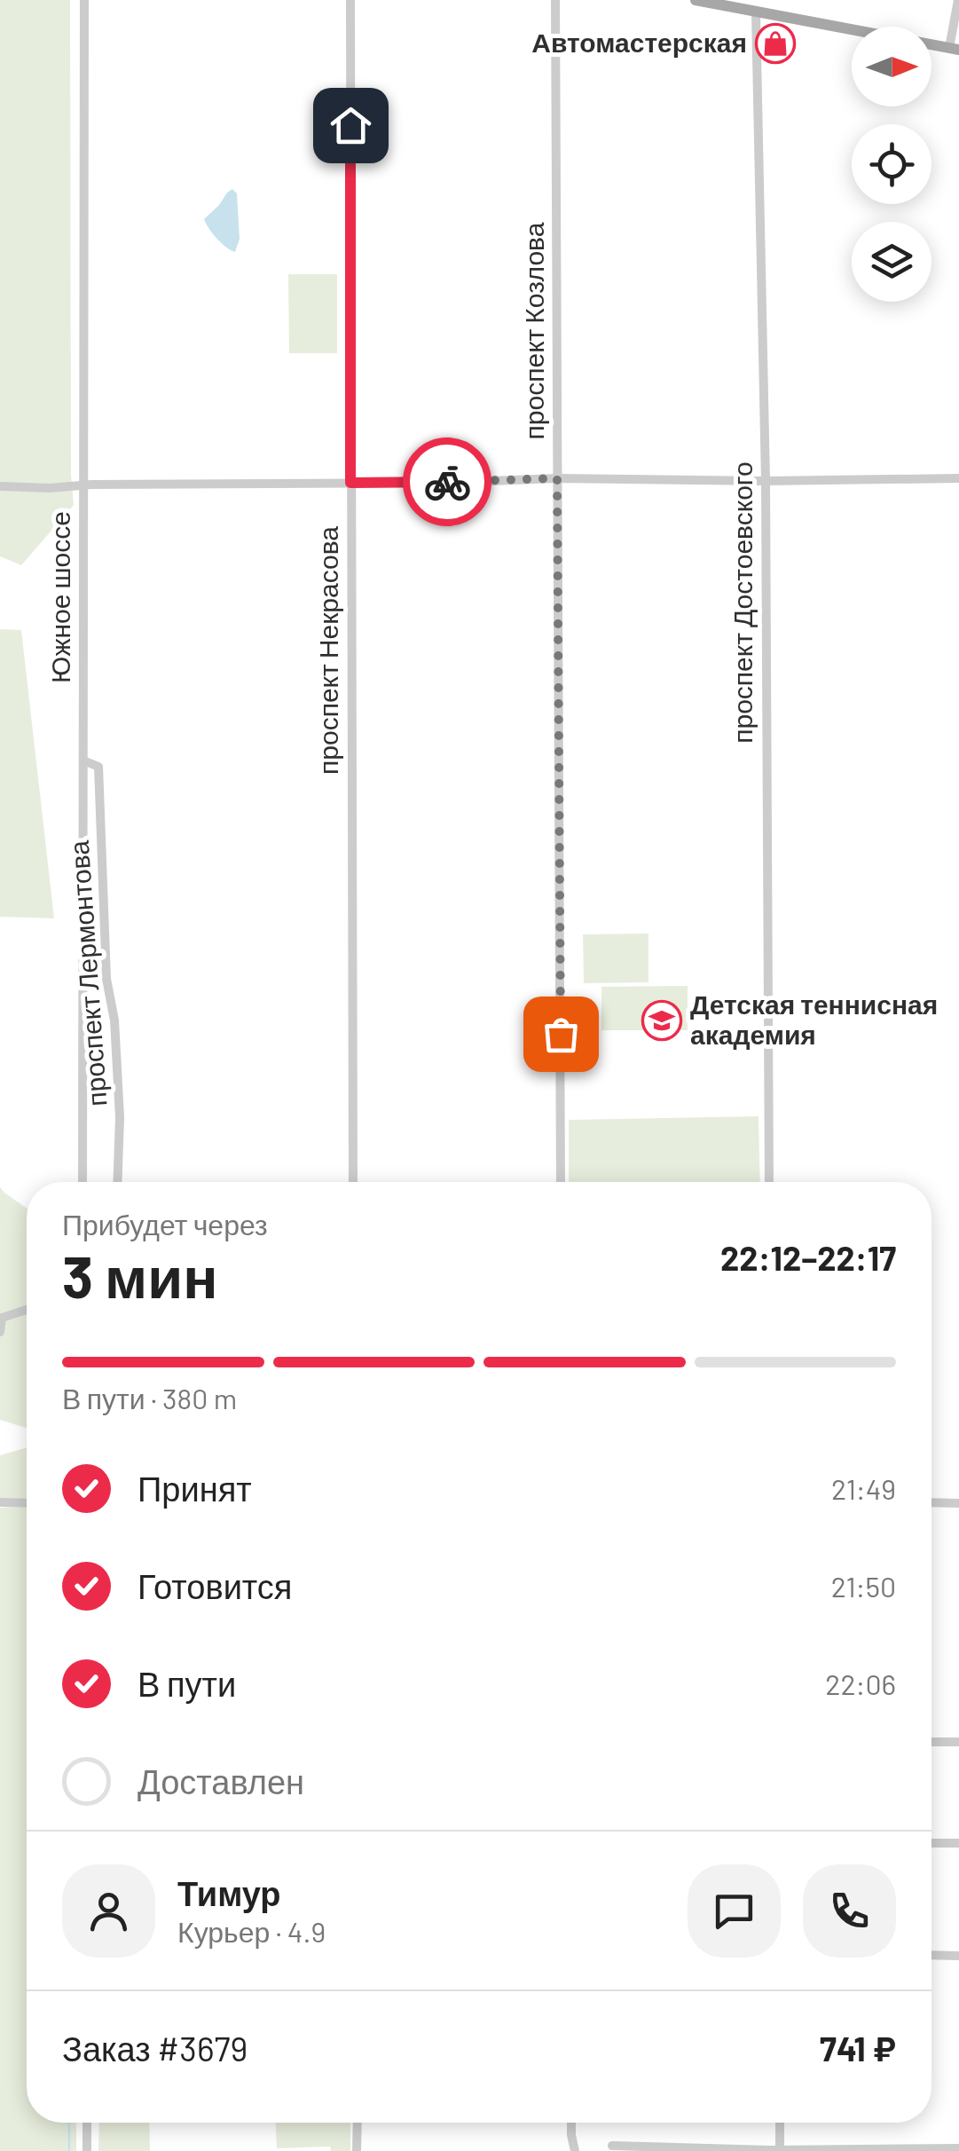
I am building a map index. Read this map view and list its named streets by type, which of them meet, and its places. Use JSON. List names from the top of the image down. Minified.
{"streets":{"street":["проспект Козлова","Южное шоссе","проспект Достоевского","проспект Некрасова","проспект Лермонтова"]},"crossings":[["Южное шоссе","проспект Лермонтова"]],"places":{"shop":["Автомастерская"],"school or university":["Детская теннисная академия"]},"north":"right","page":{"heading":["3 мин","Прибудет через","22:12–22:17"],"panel":["Тимур","Курьер · 4.9","Заказ #3679","741 ₽"],"bar":"В пути · 380 m","list":[["Принят","21:49"],["Готовится","21:50"],["В пути","22:06"],"Доставлен"]}}
